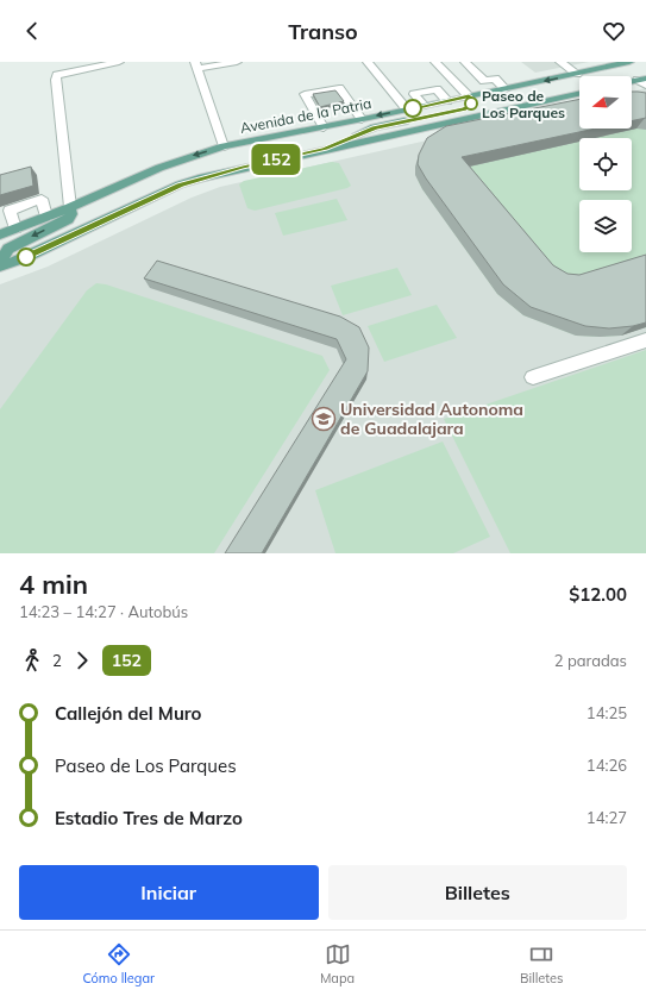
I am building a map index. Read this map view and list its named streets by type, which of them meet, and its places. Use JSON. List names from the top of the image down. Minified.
{"streets":{"main road":["Avenida de la Patria"]},"places":{"other":["Paseo de Los Parques"],"school or university":["Universidad Autonoma de Guadalajara"]},"lines":["bus line 152"],"north":"left","page":{"header":"Transo","on_map":"152","heading":["4 min","14:23 – 14:27 · Autobús","$12.00"],"legs":["2","152","2 paradas"],"list":[{"name":"Callejón del Muro","value":"14:25"},{"name":"Paseo de Los Parques","value":"14:26"},{"name":"Estadio Tres de Marzo","value":"14:27"}],"buttons":["Iniciar","Billetes"],"tabs":["Cómo llegar","Mapa","Billetes"]}}
